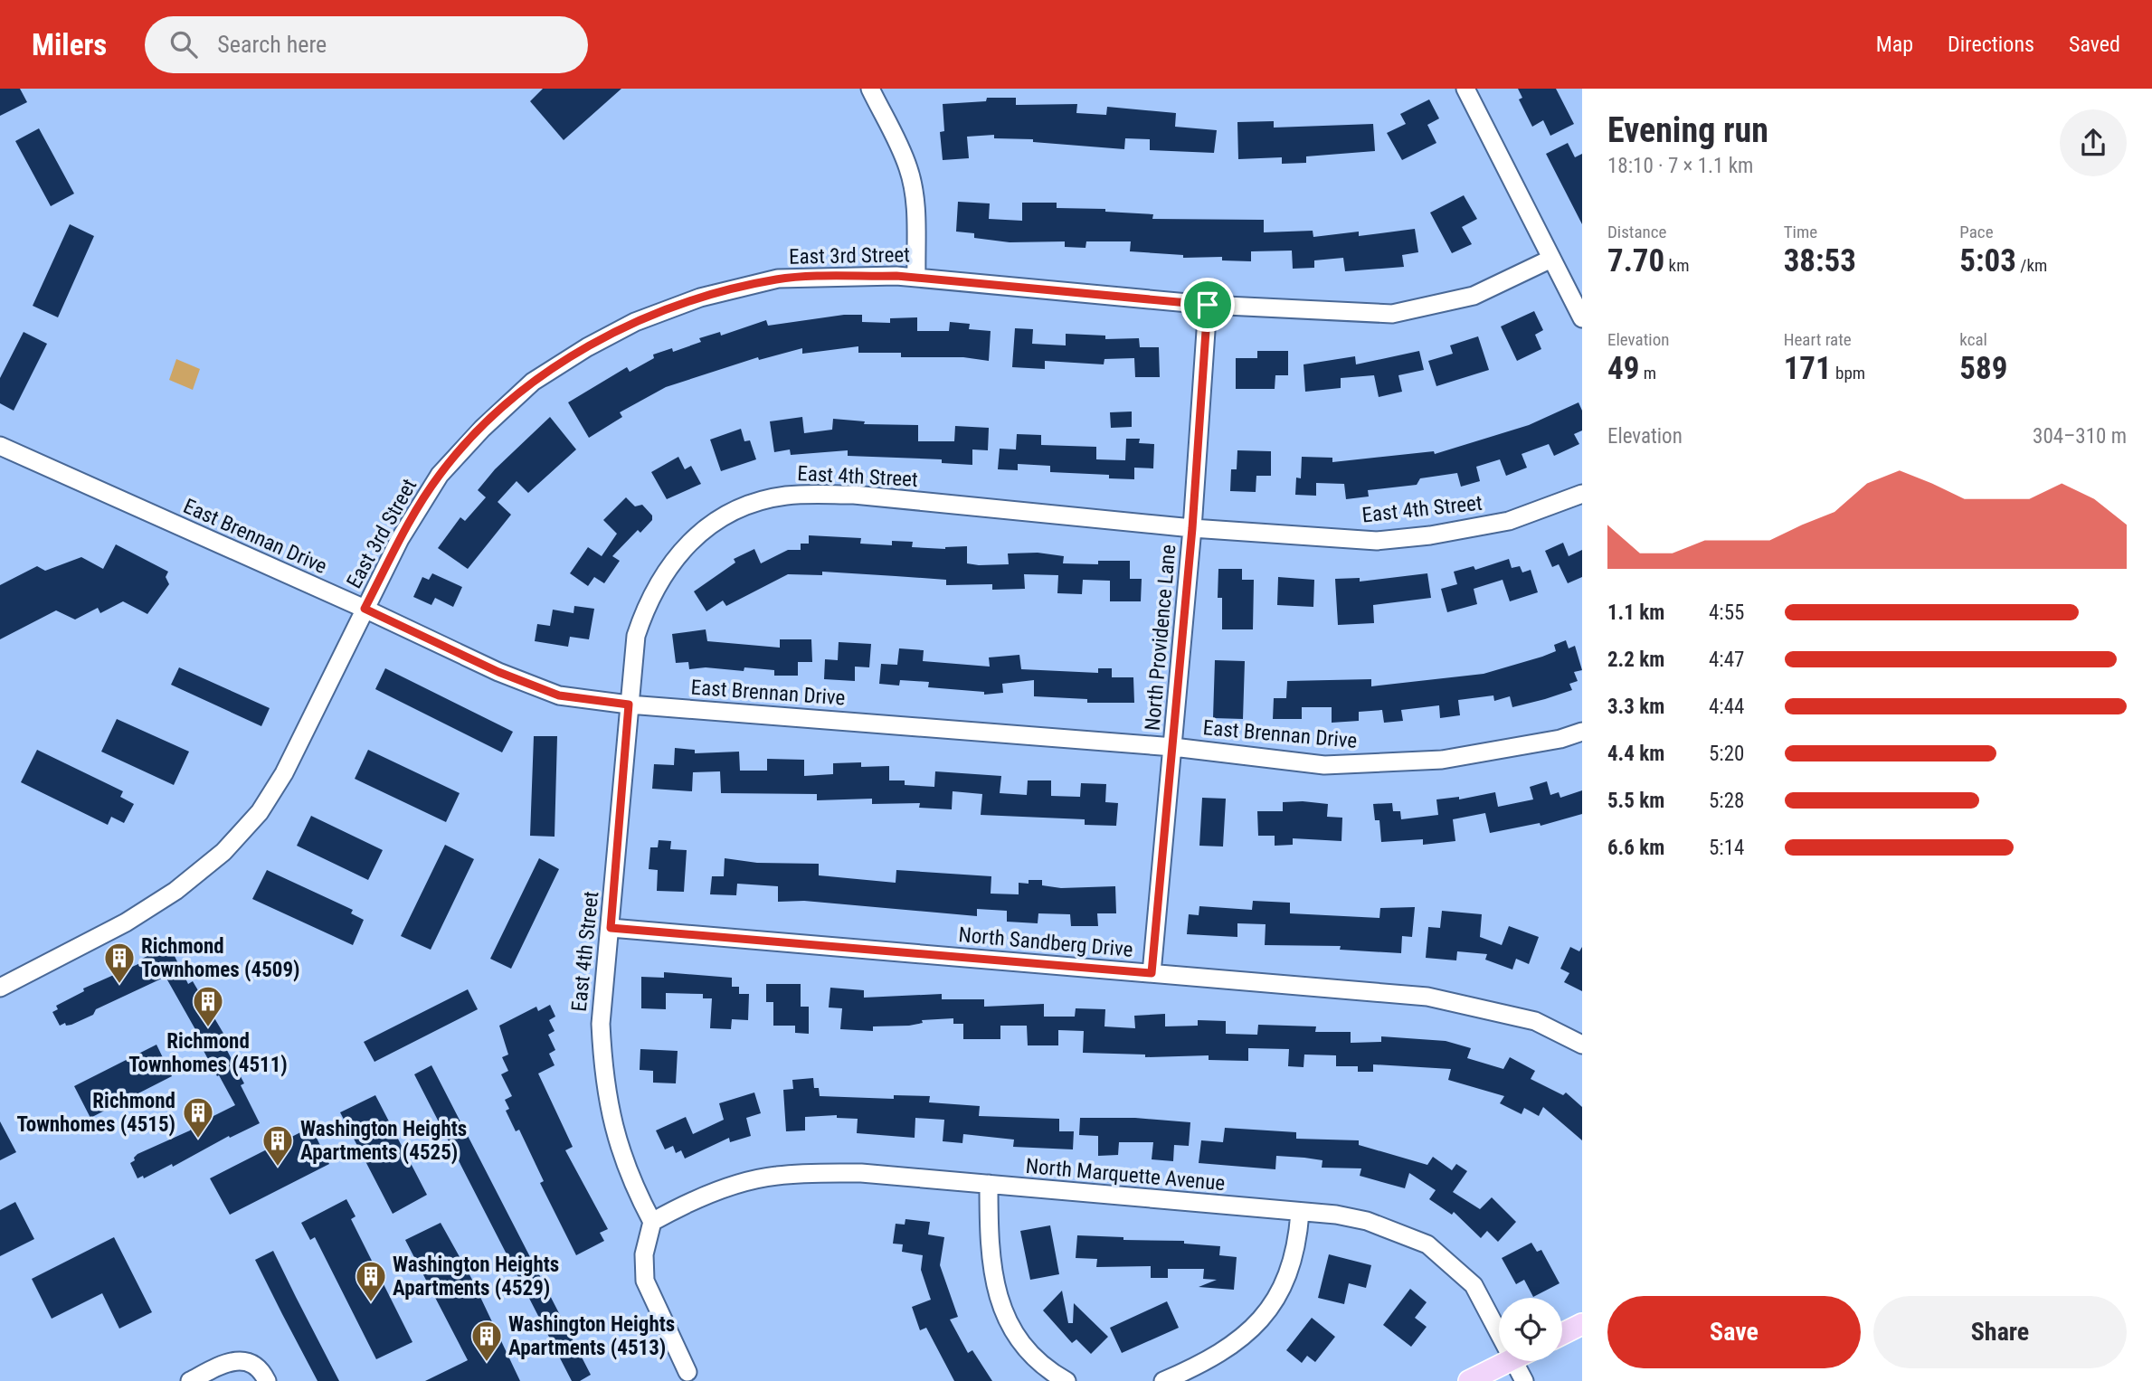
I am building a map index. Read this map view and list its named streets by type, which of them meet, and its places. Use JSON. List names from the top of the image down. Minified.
{"streets":{"street":["East 3rd Street","East 4th Street","East Brennan Drive","North Providence Lane","North Sandberg Drive","North Marquette Avenue"]},"crossings":[["East 3rd Street","East Brennan Drive"],["East 3rd Street","North Providence Lane"],["East 4th Street","East Brennan Drive"],["East 4th Street","North Providence Lane"],["East 4th Street","North Sandberg Drive"],["East 4th Street","North Marquette Avenue"],["East Brennan Drive","North Providence Lane"],["North Providence Lane","North Sandberg Drive"]],"places":{"building":["Richmond Townhomes (4509)","Richmond Townhomes (4511)","Richmond Townhomes (4515)","Washington Heights Apartments (4525)","Washington Heights Apartments (4529)","Washington Heights Apartments (4513)"]},"page":{"header":"Milers","search":"Search here","nav":["Map","Directions","Saved"],"heading":["Evening run","18:10 · 7 × 1.1 km"],"stats":[["Distance","7.70 km"],["Time","38:53"],["Pace","5:03 /km"],["Elevation","49 m"],["Heart rate","171 bpm"],["kcal","589"]],"chart":["Elevation","304–310 m"],"list":[{"name":"1.1 km","note":"4:55"},{"name":"2.2 km","note":"4:47"},{"name":"3.3 km","note":"4:44"},{"name":"4.4 km","note":"5:20"},{"name":"5.5 km","note":"5:28"},{"name":"6.6 km","note":"5:14"}],"buttons":["Save","Share"]}}
